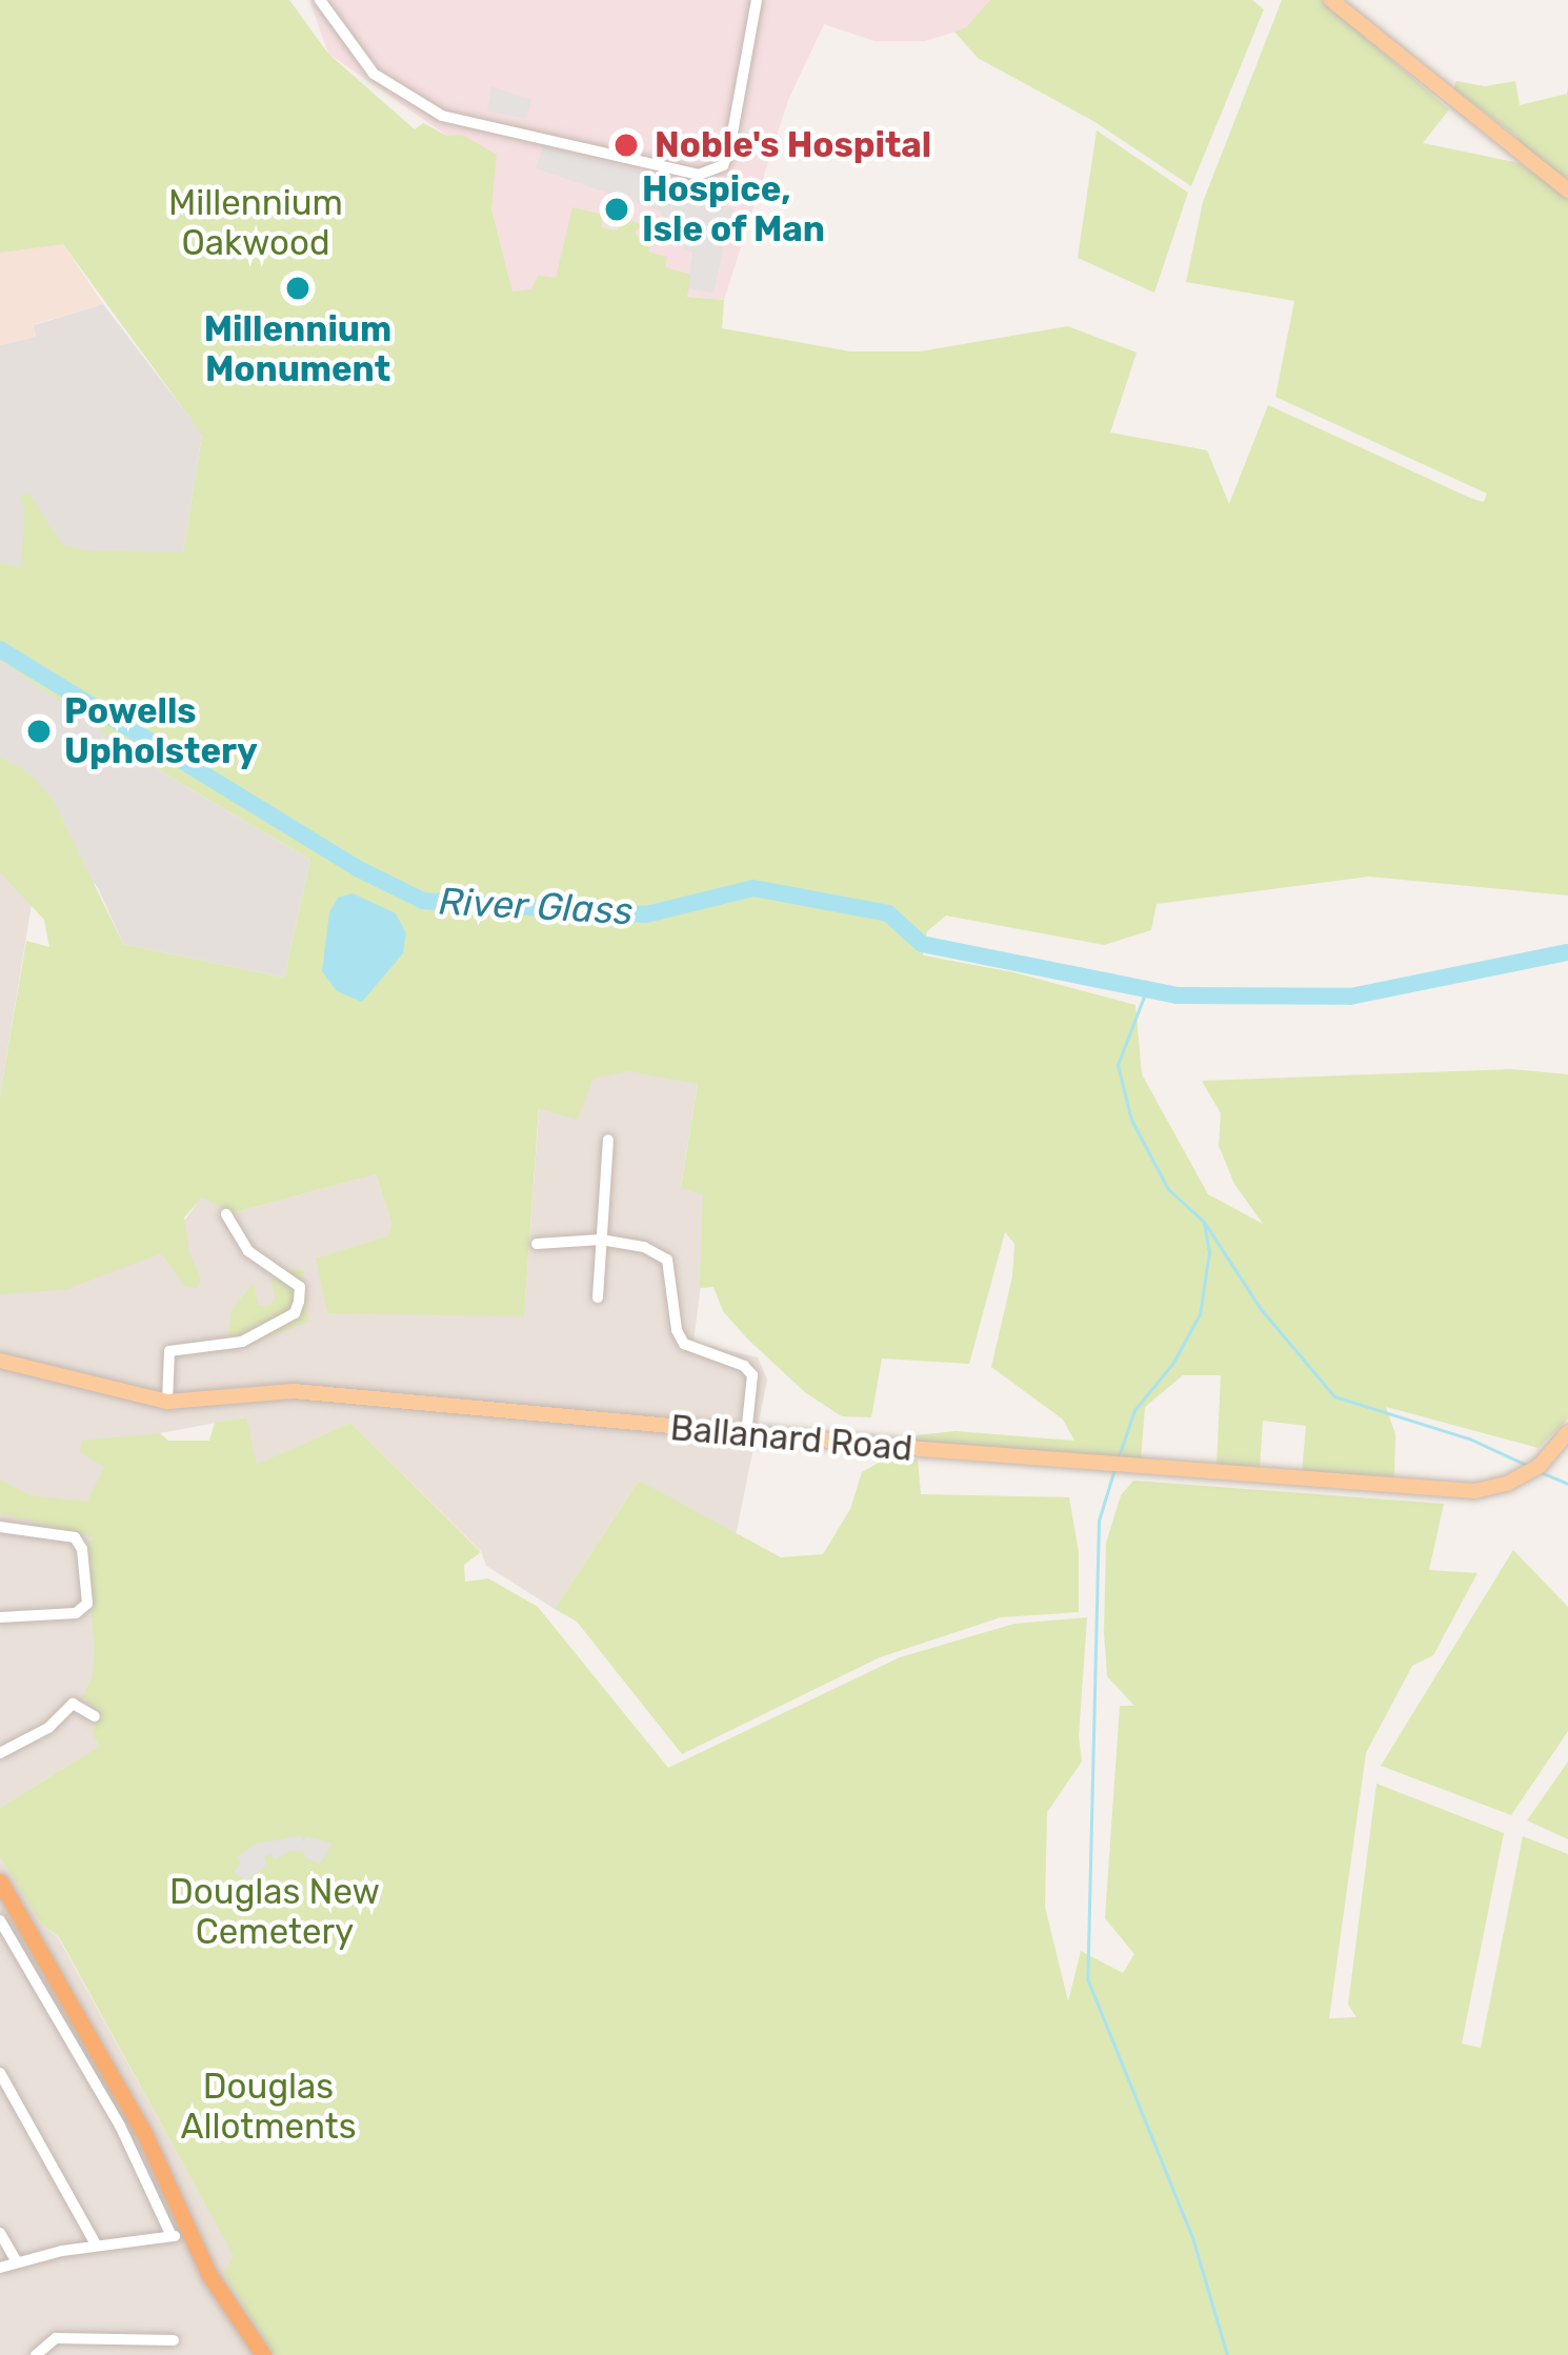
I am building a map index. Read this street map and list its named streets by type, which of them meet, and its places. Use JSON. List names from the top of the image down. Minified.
{"streets":{"main road":["Ballanard Road"]},"water":["River Glass"],"parks":["Millennium Oakwood","Douglas New Cemetery","Douglas Allotments"],"places":["Noble's Hospital","Hospice, Isle of Man","Millennium Monument","Powells Upholstery"]}
